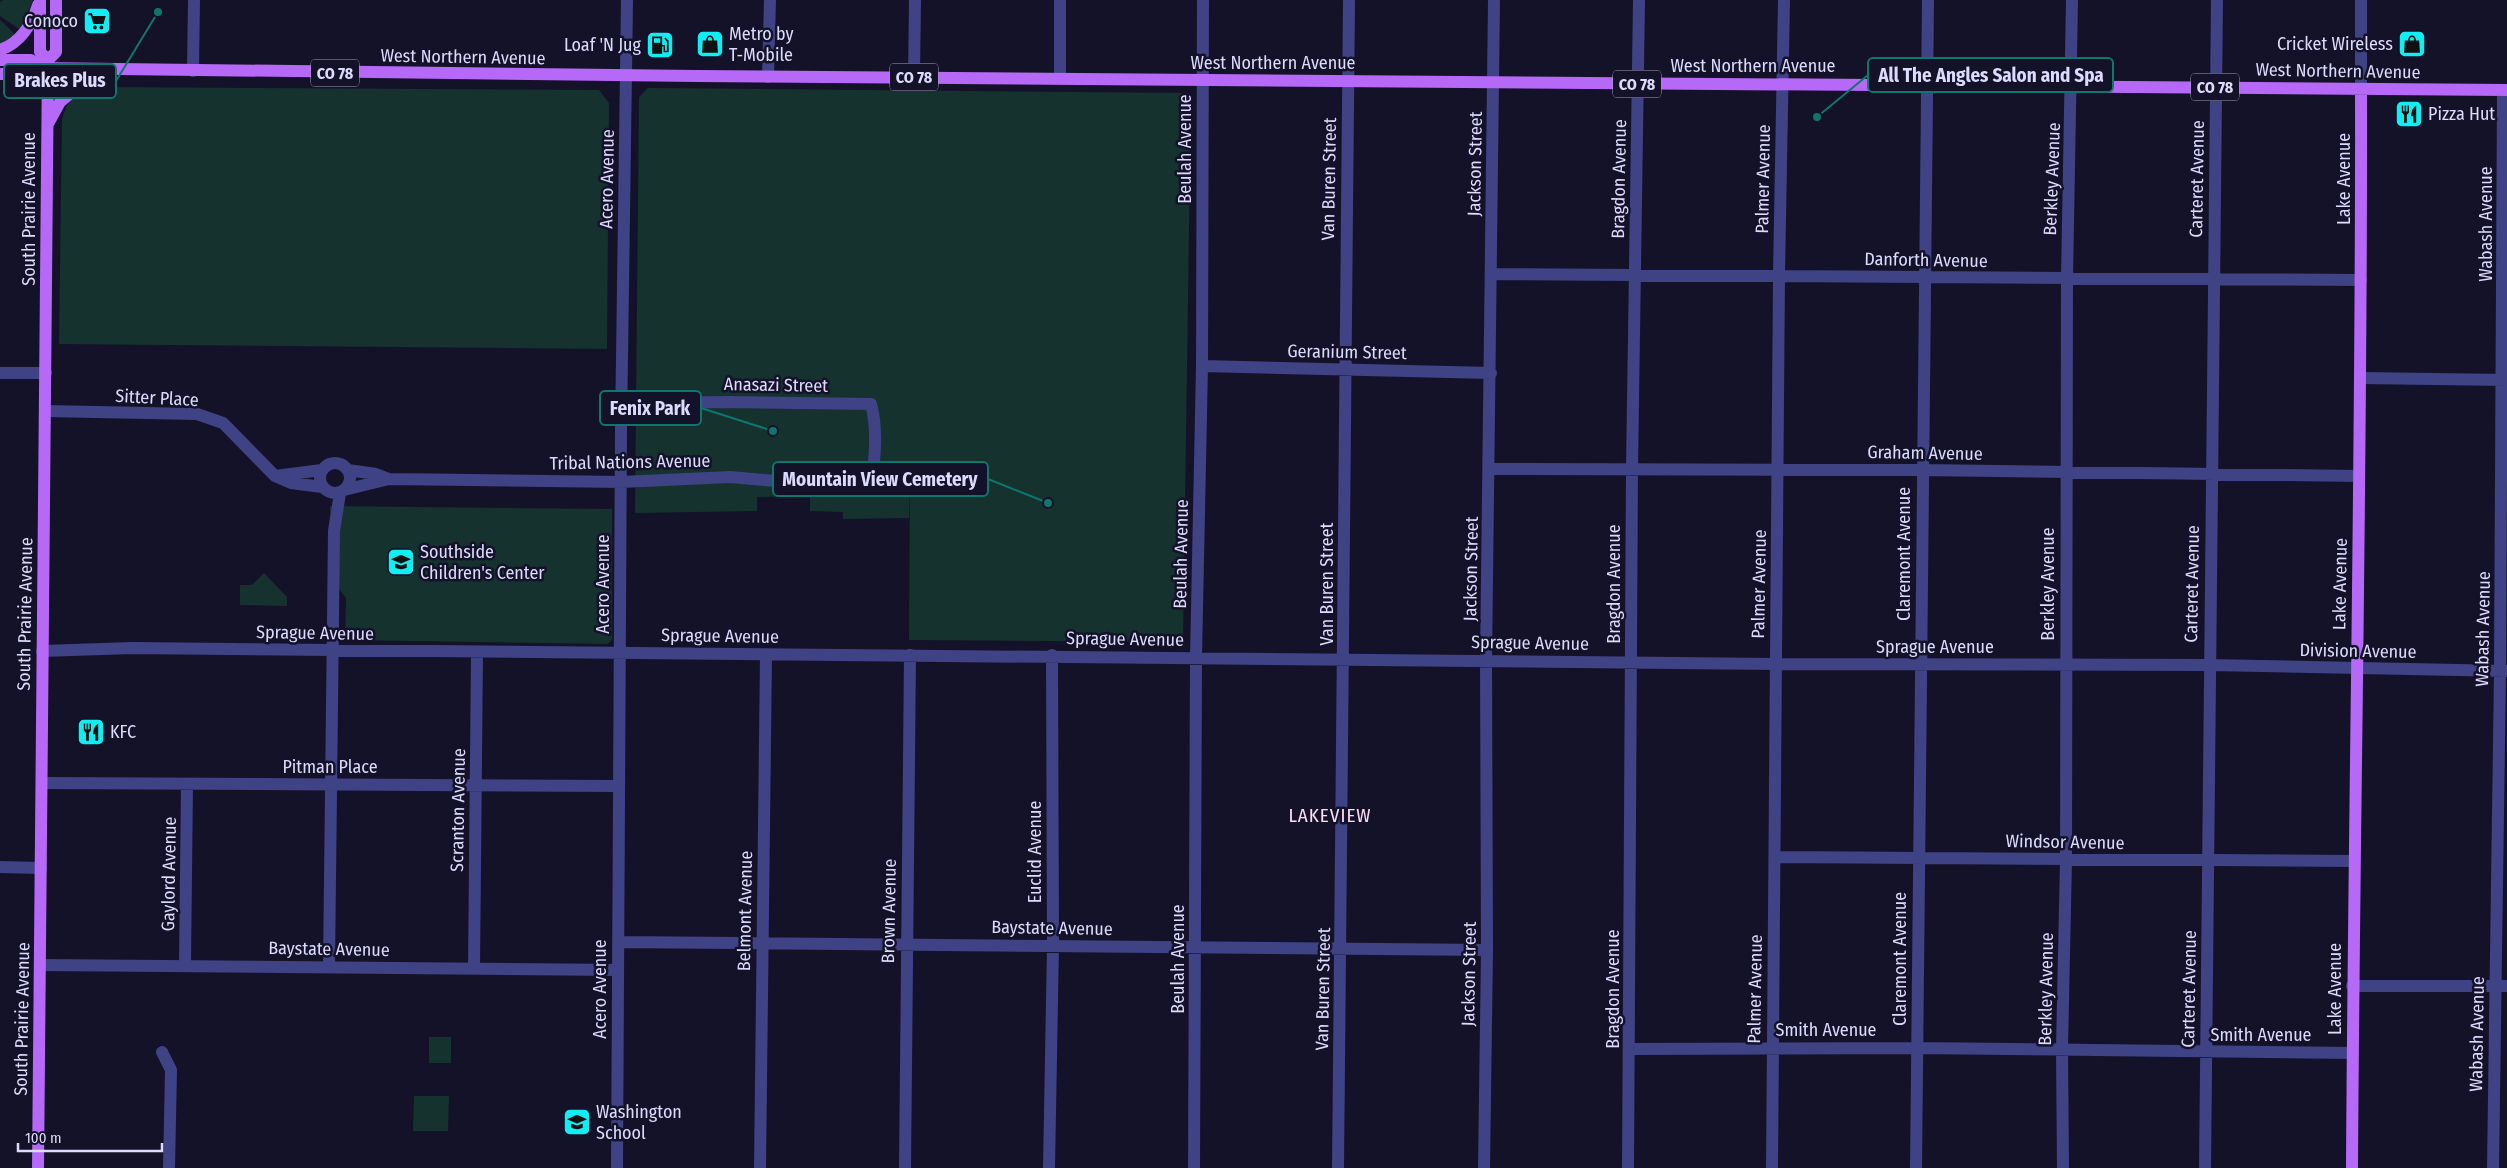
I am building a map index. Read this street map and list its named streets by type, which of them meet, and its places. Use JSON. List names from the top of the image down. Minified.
{"streets":{"main road":["West Northern Avenue","CO 78","Lake Avenue","South Prairie Avenue"],"street":["Beulah Avenue","Jackson Street","Acero Avenue","Van Buren Street","Bragdon Avenue","Palmer Avenue","Berkley Avenue","Carteret Avenue","Wabash Avenue","Danforth Avenue","Geranium Street","Anasazi Street","Sitter Place","Graham Avenue","Tribal Nations Avenue","Claremont Avenue","Sprague Avenue","Division Avenue","Pitman Place","Scranton Avenue","Windsor Avenue","Euclid Avenue","Gaylord Avenue","Belmont Avenue","Brown Avenue","Baystate Avenue","Smith Avenue"]},"crossings":[["West Northern Avenue","Beulah Avenue"],["West Northern Avenue","Jackson Street"],["West Northern Avenue","Acero Avenue"],["West Northern Avenue","Van Buren Street"],["West Northern Avenue","Bragdon Avenue"],["West Northern Avenue","Palmer Avenue"],["West Northern Avenue","Berkley Avenue"],["West Northern Avenue","Carteret Avenue"],["West Northern Avenue","Lake Avenue"],["West Northern Avenue","South Prairie Avenue"],["West Northern Avenue","Wabash Avenue"],["West Northern Avenue","Claremont Avenue"],["Beulah Avenue","Geranium Street"],["Beulah Avenue","Sprague Avenue"],["Beulah Avenue","Baystate Avenue"],["Jackson Street","Danforth Avenue"],["Jackson Street","Geranium Street"],["Jackson Street","Graham Avenue"],["Jackson Street","Sprague Avenue"],["Jackson Street","Baystate Avenue"],["Acero Avenue","Anasazi Street"],["Acero Avenue","Tribal Nations Avenue"],["Acero Avenue","Sprague Avenue"],["Acero Avenue","Pitman Place"],["Acero Avenue","Baystate Avenue"],["Van Buren Street","Geranium Street"],["Van Buren Street","Sprague Avenue"],["Van Buren Street","Baystate Avenue"],["Bragdon Avenue","Danforth Avenue"],["Bragdon Avenue","Graham Avenue"],["Bragdon Avenue","Sprague Avenue"],["Bragdon Avenue","Smith Avenue"],["Palmer Avenue","Danforth Avenue"],["Palmer Avenue","Graham Avenue"],["Palmer Avenue","Sprague Avenue"],["Palmer Avenue","Windsor Avenue"],["Palmer Avenue","Smith Avenue"],["Berkley Avenue","Danforth Avenue"],["Berkley Avenue","Graham Avenue"],["Berkley Avenue","Sprague Avenue"],["Berkley Avenue","Windsor Avenue"],["Berkley Avenue","Smith Avenue"],["Carteret Avenue","Danforth Avenue"],["Carteret Avenue","Graham Avenue"],["Carteret Avenue","Sprague Avenue"],["Carteret Avenue","Division Avenue"],["Carteret Avenue","Windsor Avenue"],["Carteret Avenue","Smith Avenue"],["Lake Avenue","Danforth Avenue"],["Lake Avenue","Graham Avenue"],["Lake Avenue","Division Avenue"],["Lake Avenue","Windsor Avenue"],["Lake Avenue","Smith Avenue"],["South Prairie Avenue","Sitter Place"],["South Prairie Avenue","Sprague Avenue"],["South Prairie Avenue","Pitman Place"],["South Prairie Avenue","Baystate Avenue"],["Wabash Avenue","Division Avenue"],["Danforth Avenue","Claremont Avenue"],["Anasazi Street","Tribal Nations Avenue"],["Graham Avenue","Claremont Avenue"],["Claremont Avenue","Sprague Avenue"],["Claremont Avenue","Windsor Avenue"],["Claremont Avenue","Smith Avenue"],["Sprague Avenue","Division Avenue"],["Sprague Avenue","Scranton Avenue"],["Sprague Avenue","Euclid Avenue"],["Sprague Avenue","Belmont Avenue"],["Sprague Avenue","Brown Avenue"],["Pitman Place","Scranton Avenue"],["Pitman Place","Gaylord Avenue"],["Scranton Avenue","Baystate Avenue"],["Euclid Avenue","Baystate Avenue"],["Gaylord Avenue","Baystate Avenue"],["Belmont Avenue","Baystate Avenue"],["Brown Avenue","Baystate Avenue"]],"districts":["LAKEVIEW"],"places":{"other":["Brakes Plus","All The Angles Salon and Spa","Fenix Park","Mountain View Cemetery"],"supermarket":["Conoco"],"shop":["Metro by T-Mobile","Cricket Wireless"],"fuel station":["Loaf 'N Jug"],"restaurant":["Pizza Hut","KFC"],"school or university":["Southside Children's Center","Washington School"]},"scale_bar":"100 m"}
